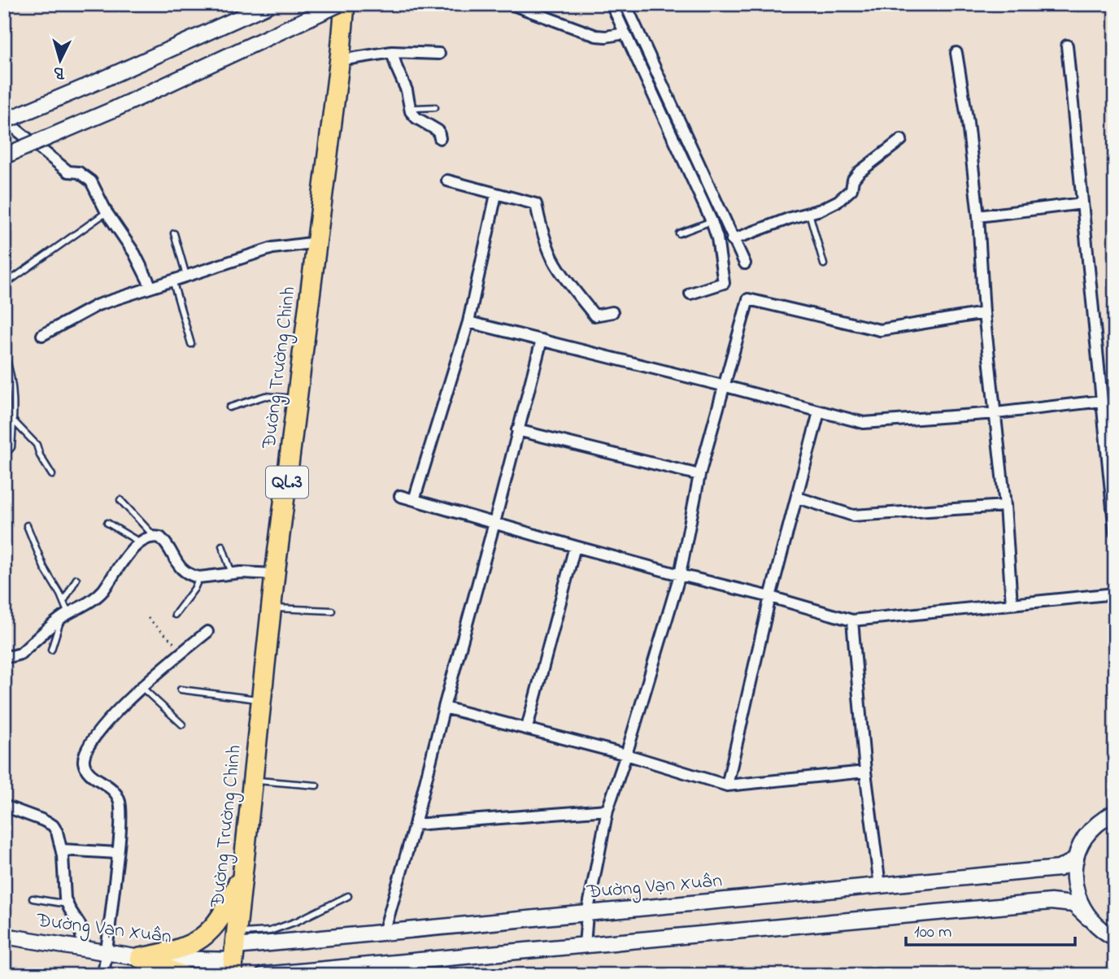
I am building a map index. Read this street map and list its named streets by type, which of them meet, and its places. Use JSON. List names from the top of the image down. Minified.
{"streets":{"highway":["Đường Trường Chinh","QL.3"],"street":["Đường Vạn Xuân"]},"crossings":[["Đường Trường Chinh","Đường Vạn Xuân"]],"scale_bar":"100 m","north":"bottom"}
